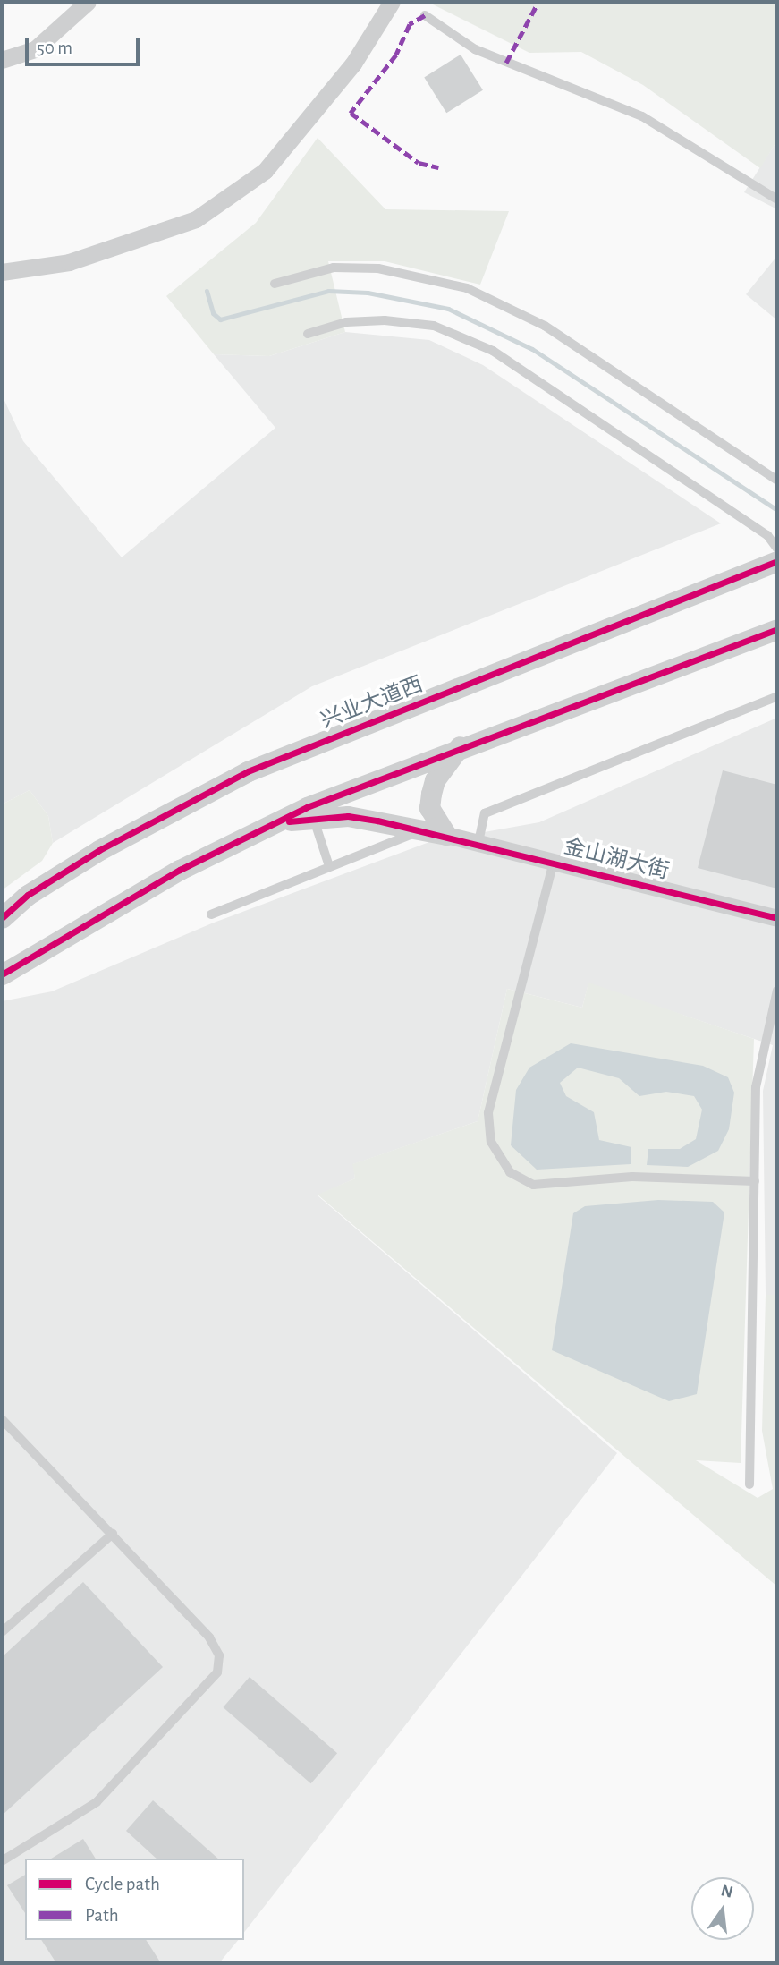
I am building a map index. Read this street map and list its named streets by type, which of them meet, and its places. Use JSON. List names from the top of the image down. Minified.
{"streets":{"street":["兴业大道西","金山湖大街"]},"legend":["Cycle path","Path"],"scale_bar":"50 m","north":"top"}
